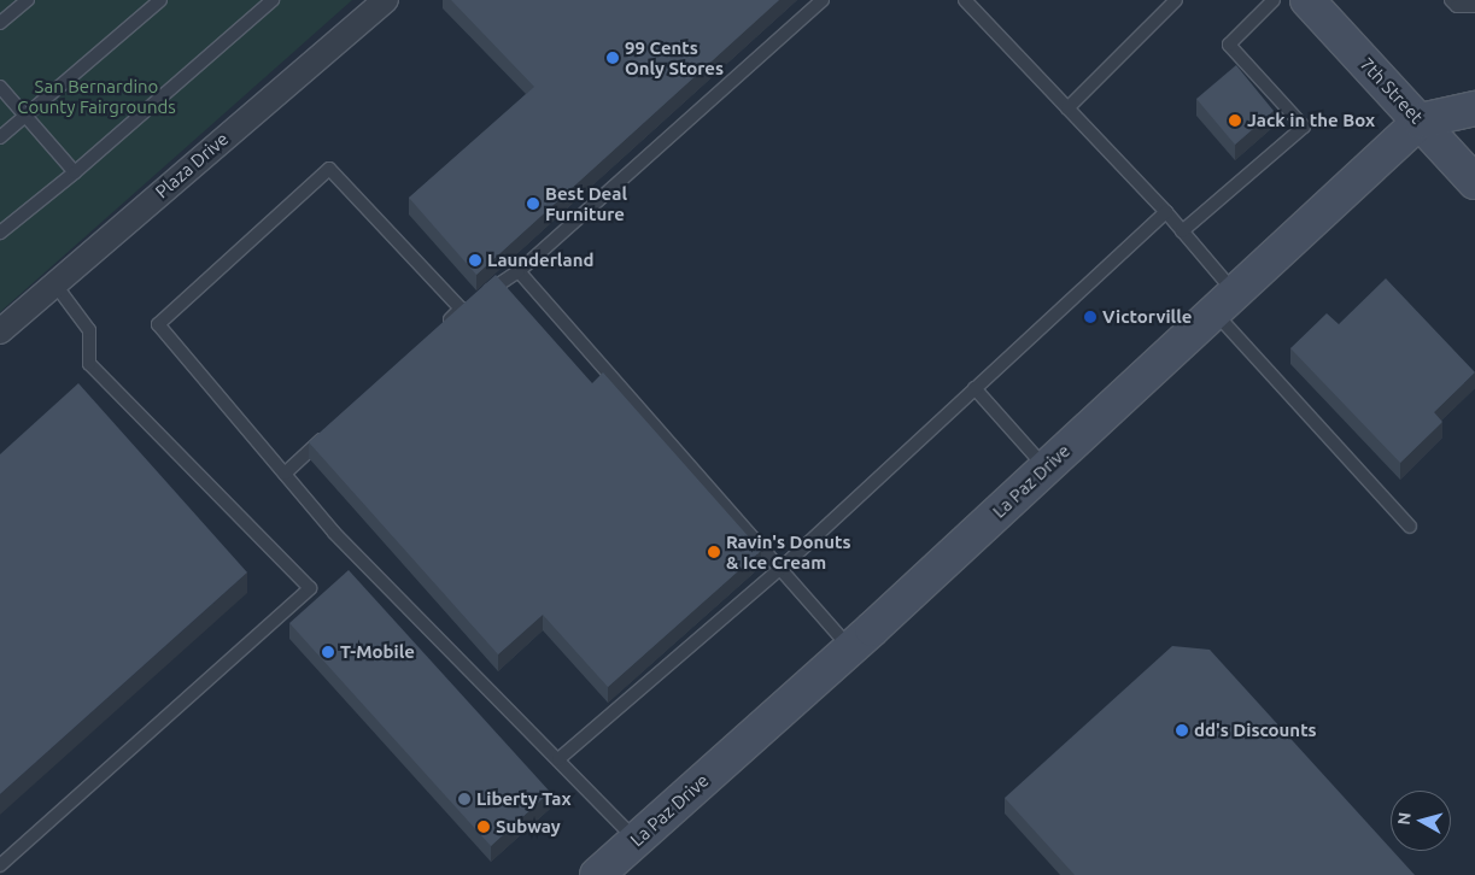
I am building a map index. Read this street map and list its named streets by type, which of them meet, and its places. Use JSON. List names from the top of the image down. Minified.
{"streets":{"main road":["7th Street","La Paz Drive"],"street":["Plaza Drive"]},"crossings":[["7th Street","La Paz Drive"]],"parks":["San Bernardino County Fairgrounds"],"places":["99 Cents Only Stores","Jack in the Box","Best Deal Furniture","Launderland","Victorville","Ravin's Donuts & Ice Cream","T-Mobile","dd's Discounts","Liberty Tax","Subway"],"north":"left"}
